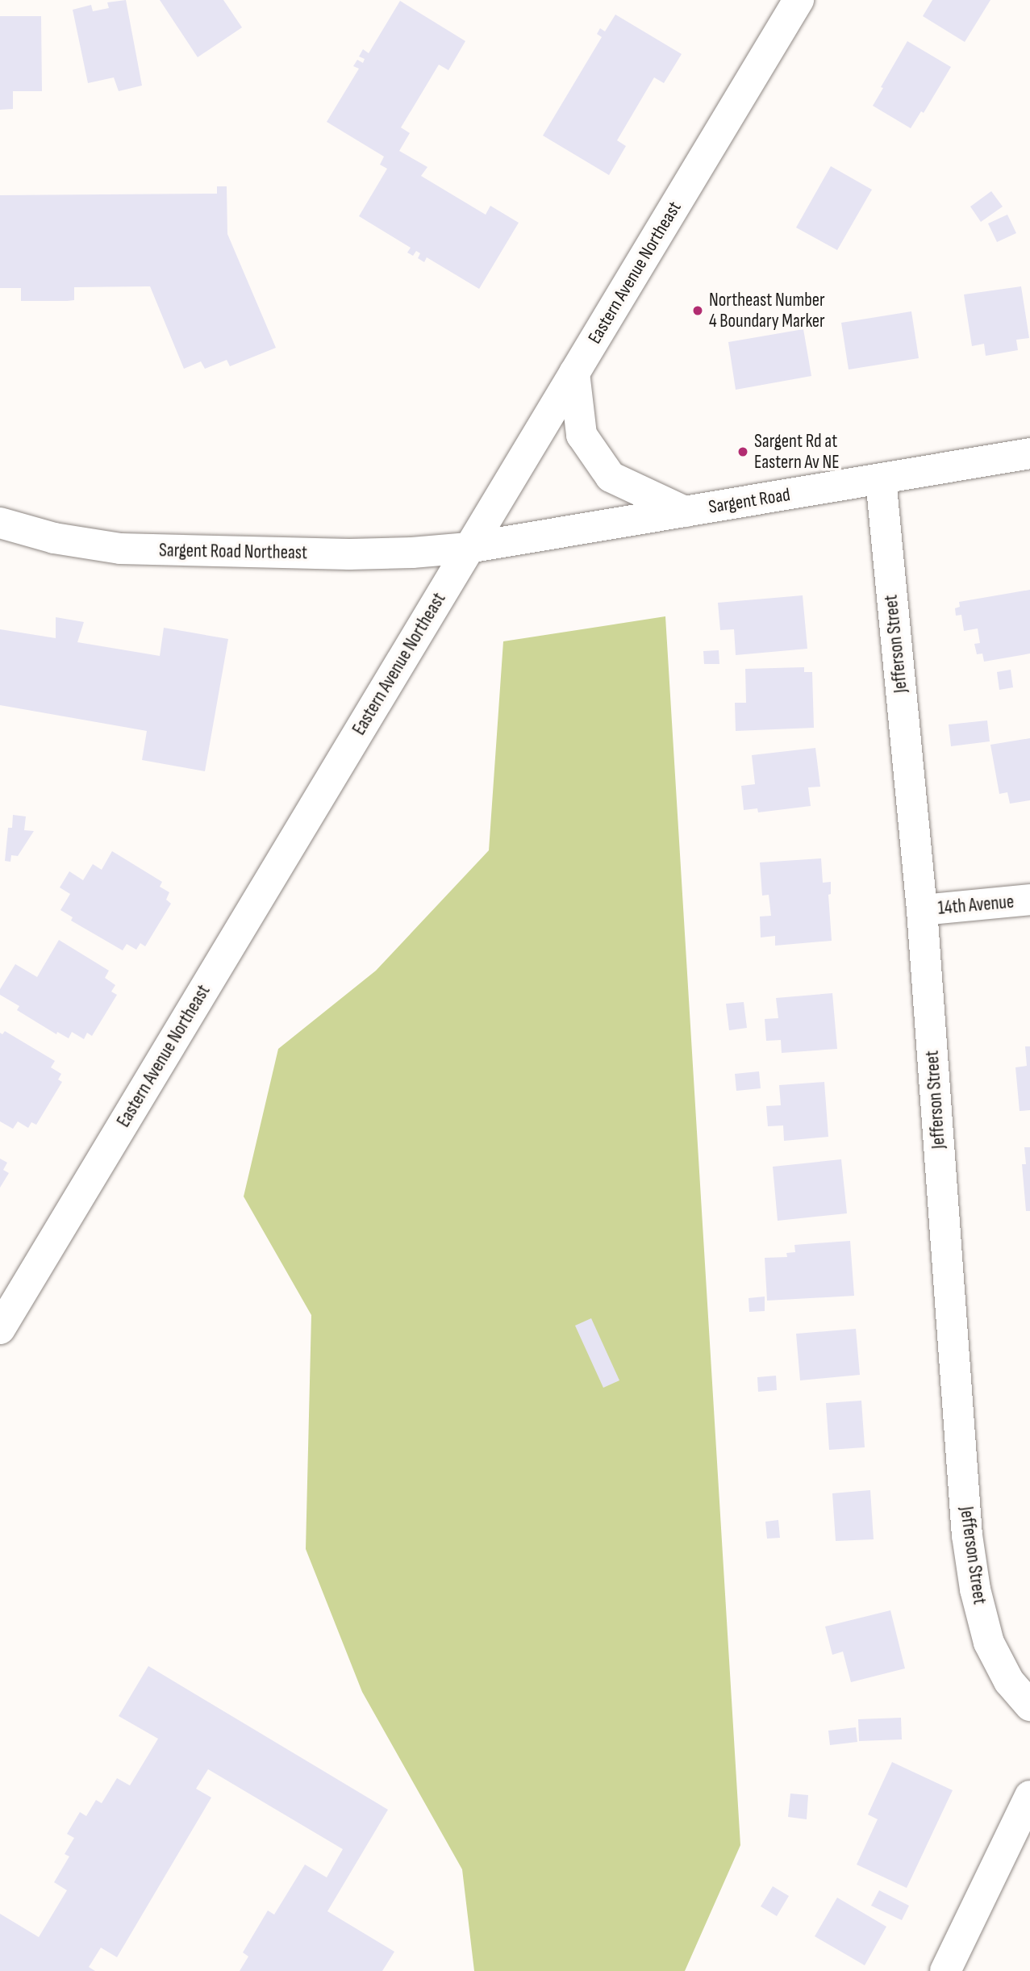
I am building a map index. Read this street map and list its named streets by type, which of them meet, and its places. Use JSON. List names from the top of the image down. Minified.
{"streets":{"street":["Eastern Avenue Northeast","Sargent Road","Sargent Road Northeast","Jefferson Street","14th Avenue"]},"crossings":[["Eastern Avenue Northeast","Sargent Road"],["Eastern Avenue Northeast","Sargent Road Northeast"],["Sargent Road","Sargent Road Northeast"],["Sargent Road","Jefferson Street"],["Jefferson Street","14th Avenue"]],"places":["Northeast Number 4 Boundary Marker","Sargent Rd at Eastern Av NE"]}
